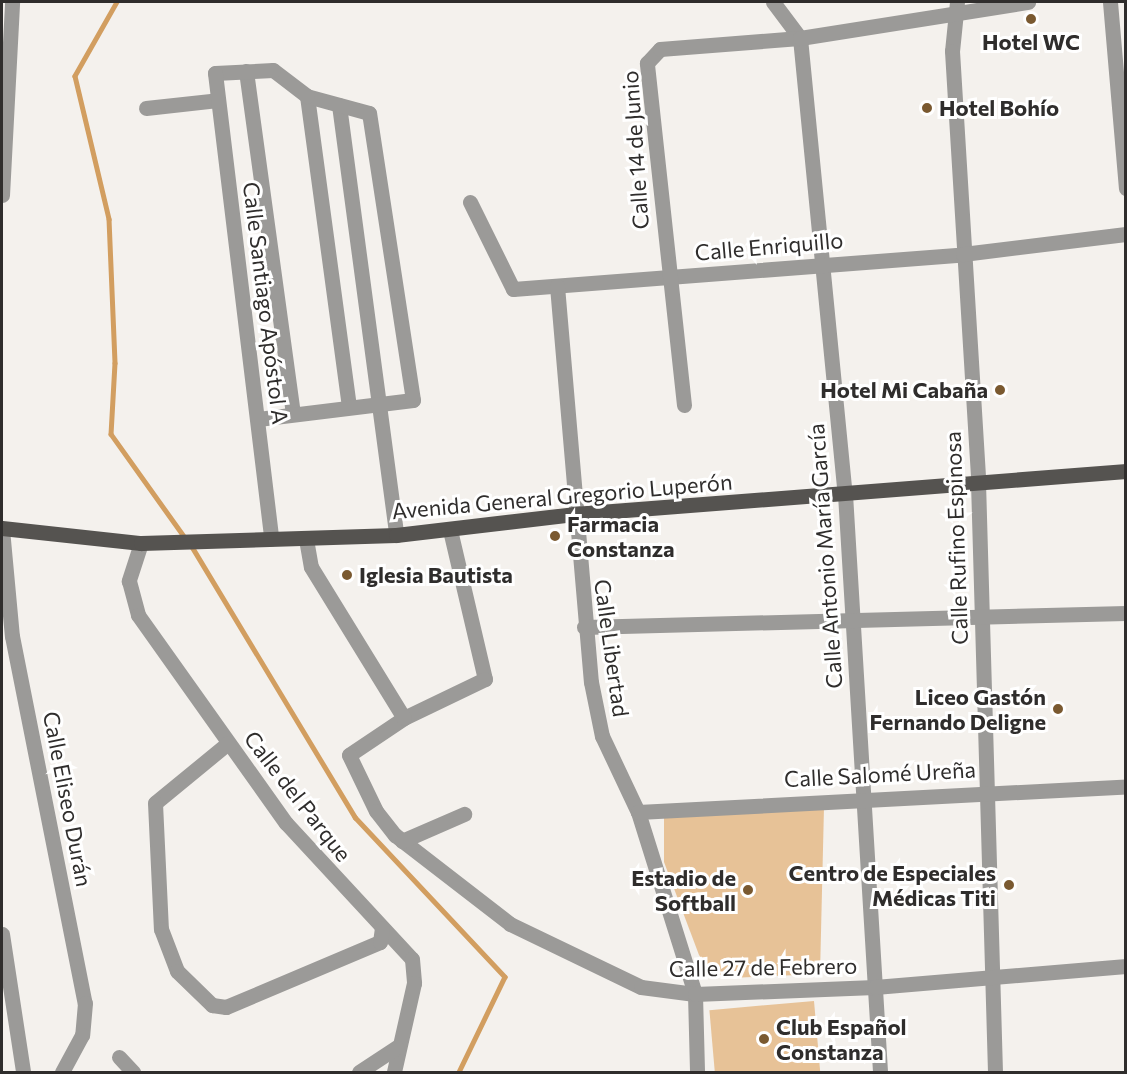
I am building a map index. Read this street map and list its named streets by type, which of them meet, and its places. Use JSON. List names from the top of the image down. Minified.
{"streets":{"main road":["Avenida General Gregorio Luperón"],"street":["Calle 14 de Junio","Calle Enriquillo","Calle Santiago Apóstol A","Calle Rufino Espinosa","Calle Antonio María García","Calle Libertad","Calle Salomé Ureña","Calle del Parque","Calle Eliseo Durán","Calle 27 de Febrero"]},"crossings":[["Calle 14 de Junio","Calle Enriquillo"],["Calle 14 de Junio","Calle Rufino Espinosa"],["Calle 14 de Junio","Calle Antonio María García"],["Calle Enriquillo","Calle Rufino Espinosa"],["Calle Enriquillo","Calle Antonio María García"],["Calle Enriquillo","Calle Libertad"],["Calle Santiago Apóstol A","Avenida General Gregorio Luperón"],["Avenida General Gregorio Luperón","Calle Rufino Espinosa"],["Avenida General Gregorio Luperón","Calle Antonio María García"],["Avenida General Gregorio Luperón","Calle Libertad"],["Avenida General Gregorio Luperón","Calle del Parque"],["Avenida General Gregorio Luperón","Calle Eliseo Durán"],["Calle Rufino Espinosa","Calle Salomé Ureña"],["Calle Rufino Espinosa","Calle 27 de Febrero"],["Calle Antonio María García","Calle Salomé Ureña"],["Calle Antonio María García","Calle 27 de Febrero"],["Calle Libertad","Calle Salomé Ureña"],["Calle Libertad","Calle 27 de Febrero"]],"places":["Hotel WC","Hotel Bohío","Hotel Mi Cabaña","Farmacia Constanza","Iglesia Bautista","Liceo Gastón Fernando Deligne","Centro de Especiales Médicas Titi","Estadio de Softball","Club Español Constanza"]}
